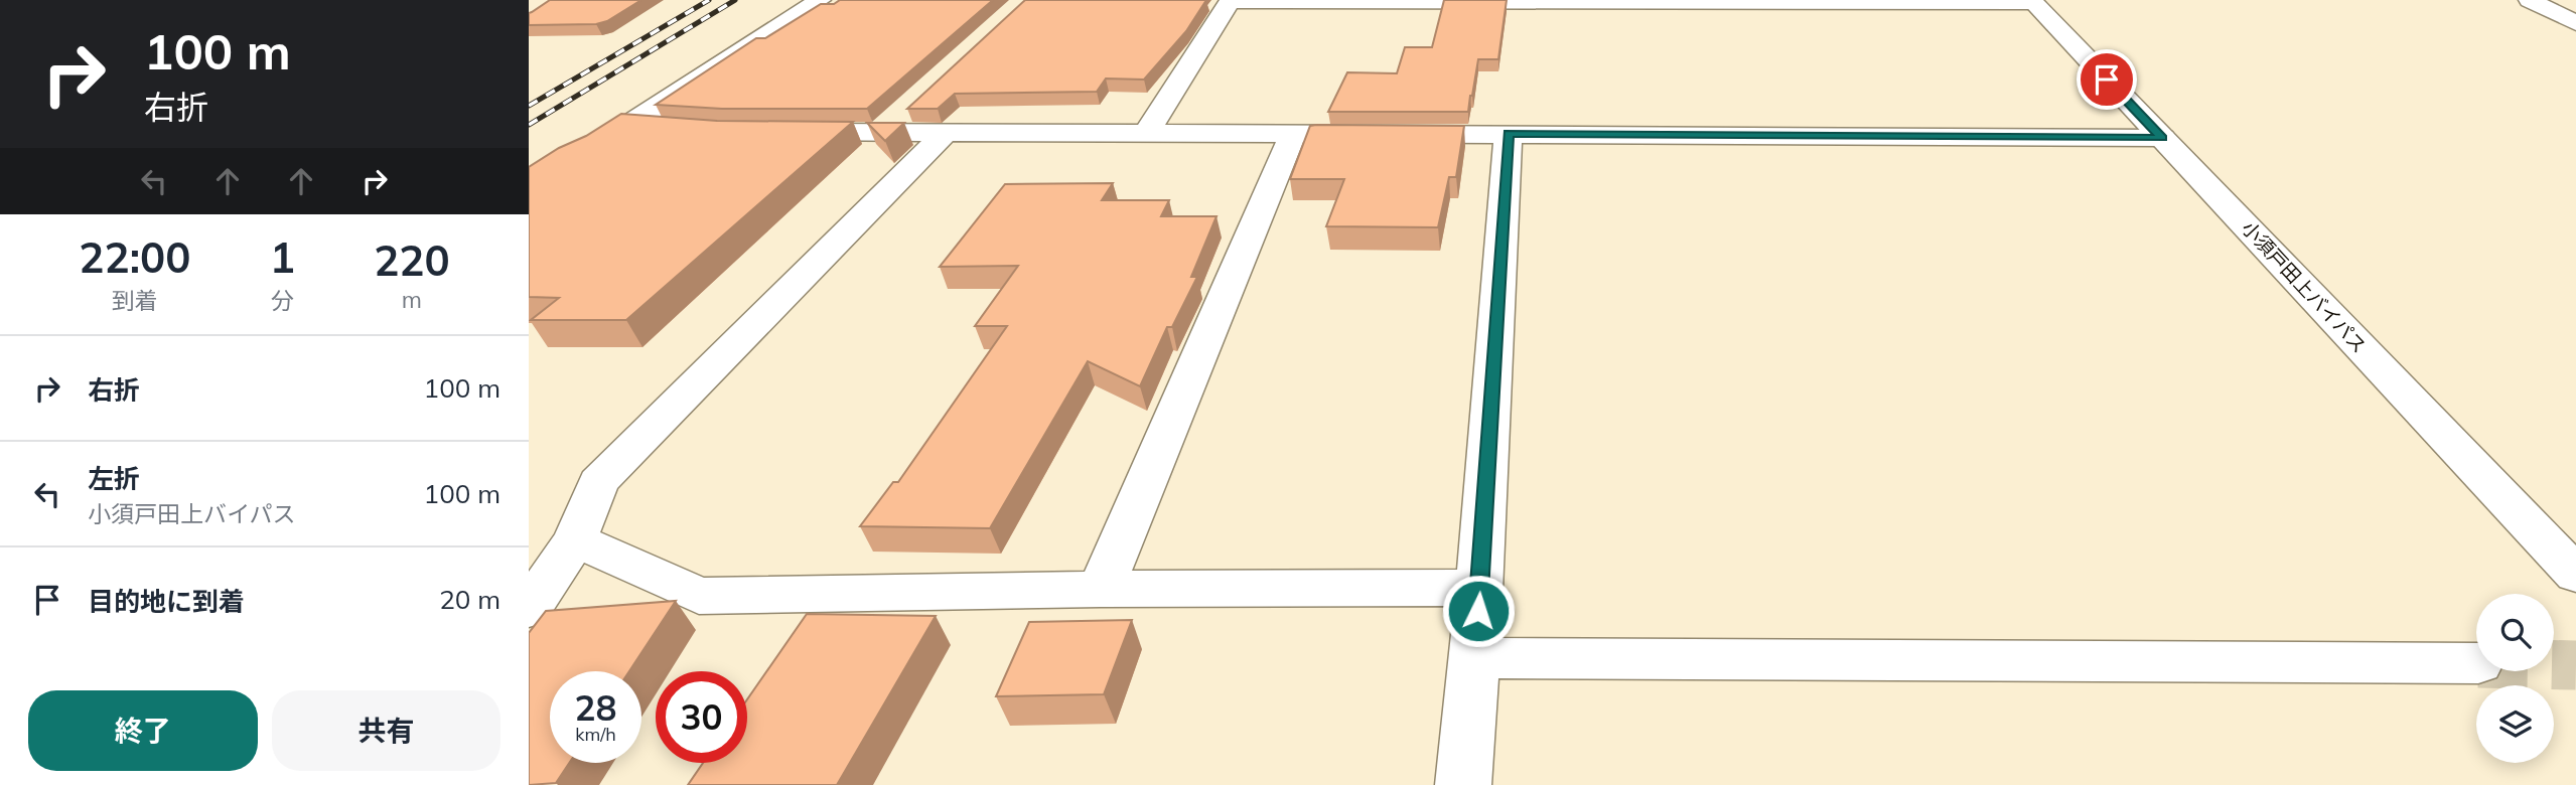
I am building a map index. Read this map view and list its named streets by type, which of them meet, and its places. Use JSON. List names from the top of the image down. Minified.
{"streets":{"main road":["小須戸田上バイパス"]},"page":{"turn":["100 m","右折"],"eta":["22:00","到着","1","分","220","m"],"list":[{"name":"右折","value":"100 m"},{"name":"左折","note":"小須戸田上バイパス","value":"100 m"},{"name":"目的地に到着","value":"20 m"}],"speed":"28 km/h","limit":"30","buttons":["終了","共有"]}}
